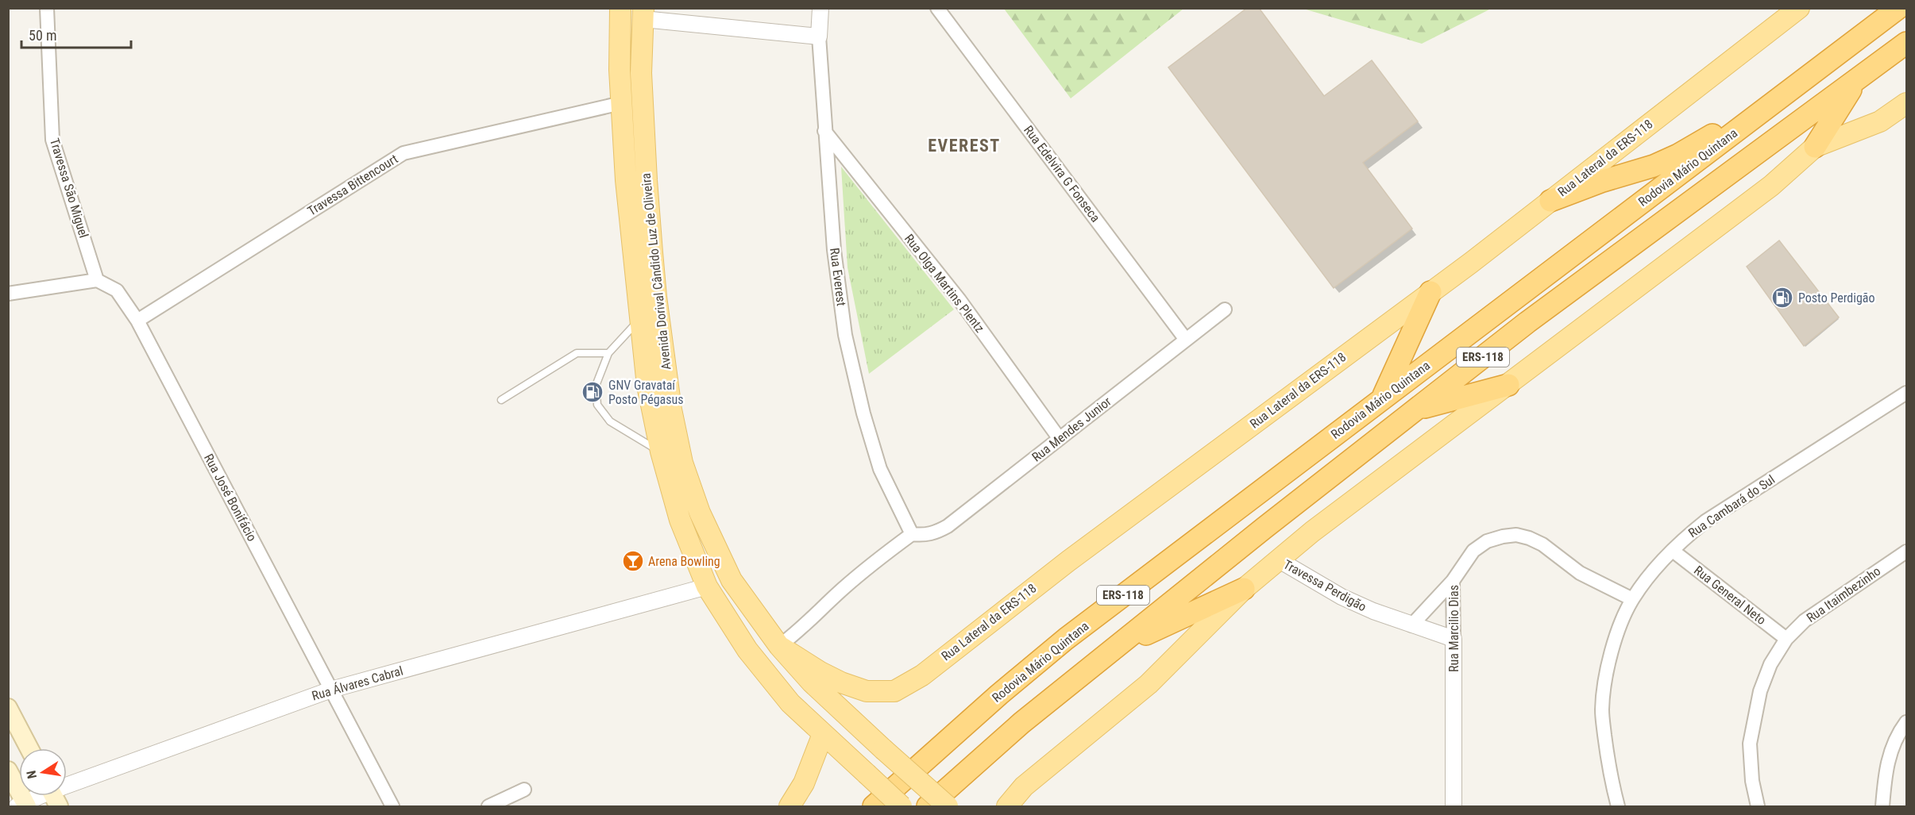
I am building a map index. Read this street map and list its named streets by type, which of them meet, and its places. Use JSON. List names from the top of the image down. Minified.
{"streets":{"highway":["Rodovia Mário Quintana","ERS-118"],"main road":["Rua Lateral da ERS-118","Avenida Dorival Cândido Luz de Oliveira"],"street":["Rua Edelvira G Fonseca","Travessa Bittencourt","Travessa São Miguel","Rua Everest","Rua Olga Martins Plentz","Rua Mendes Junior","Rua José Bonifácio","Rua Cambará do Sul","Travessa Perdigão","Rua Itaimbezinho","Rua General Neto","Rua Marcilio Dias","Rua Álvares Cabral"]},"crossings":[["Rua Lateral da ERS-118","Avenida Dorival Cândido Luz de Oliveira"],["Rua Edelvira G Fonseca","Rua Mendes Junior"],["Travessa Bittencourt","Avenida Dorival Cândido Luz de Oliveira"],["Travessa Bittencourt","Rua José Bonifácio"],["Travessa São Miguel","Rua José Bonifácio"],["Avenida Dorival Cândido Luz de Oliveira","Rua Álvares Cabral"],["Rua Everest","Rua Olga Martins Plentz"],["Rua Everest","Rua Mendes Junior"],["Rua Olga Martins Plentz","Rua Mendes Junior"],["Rua José Bonifácio","Rua Álvares Cabral"],["Rua Cambará do Sul","Rua General Neto"],["Rua Cambará do Sul","Rua Marcilio Dias"],["Travessa Perdigão","Rua Marcilio Dias"],["Rua Itaimbezinho","Rua General Neto"]],"districts":["EVEREST"],"places":{"fuel station":["Posto Perdigão","GNV Gravataí Posto Pégasus"],"bar":["Arena Bowling"]},"scale_bar":"50 m","north":"left"}
